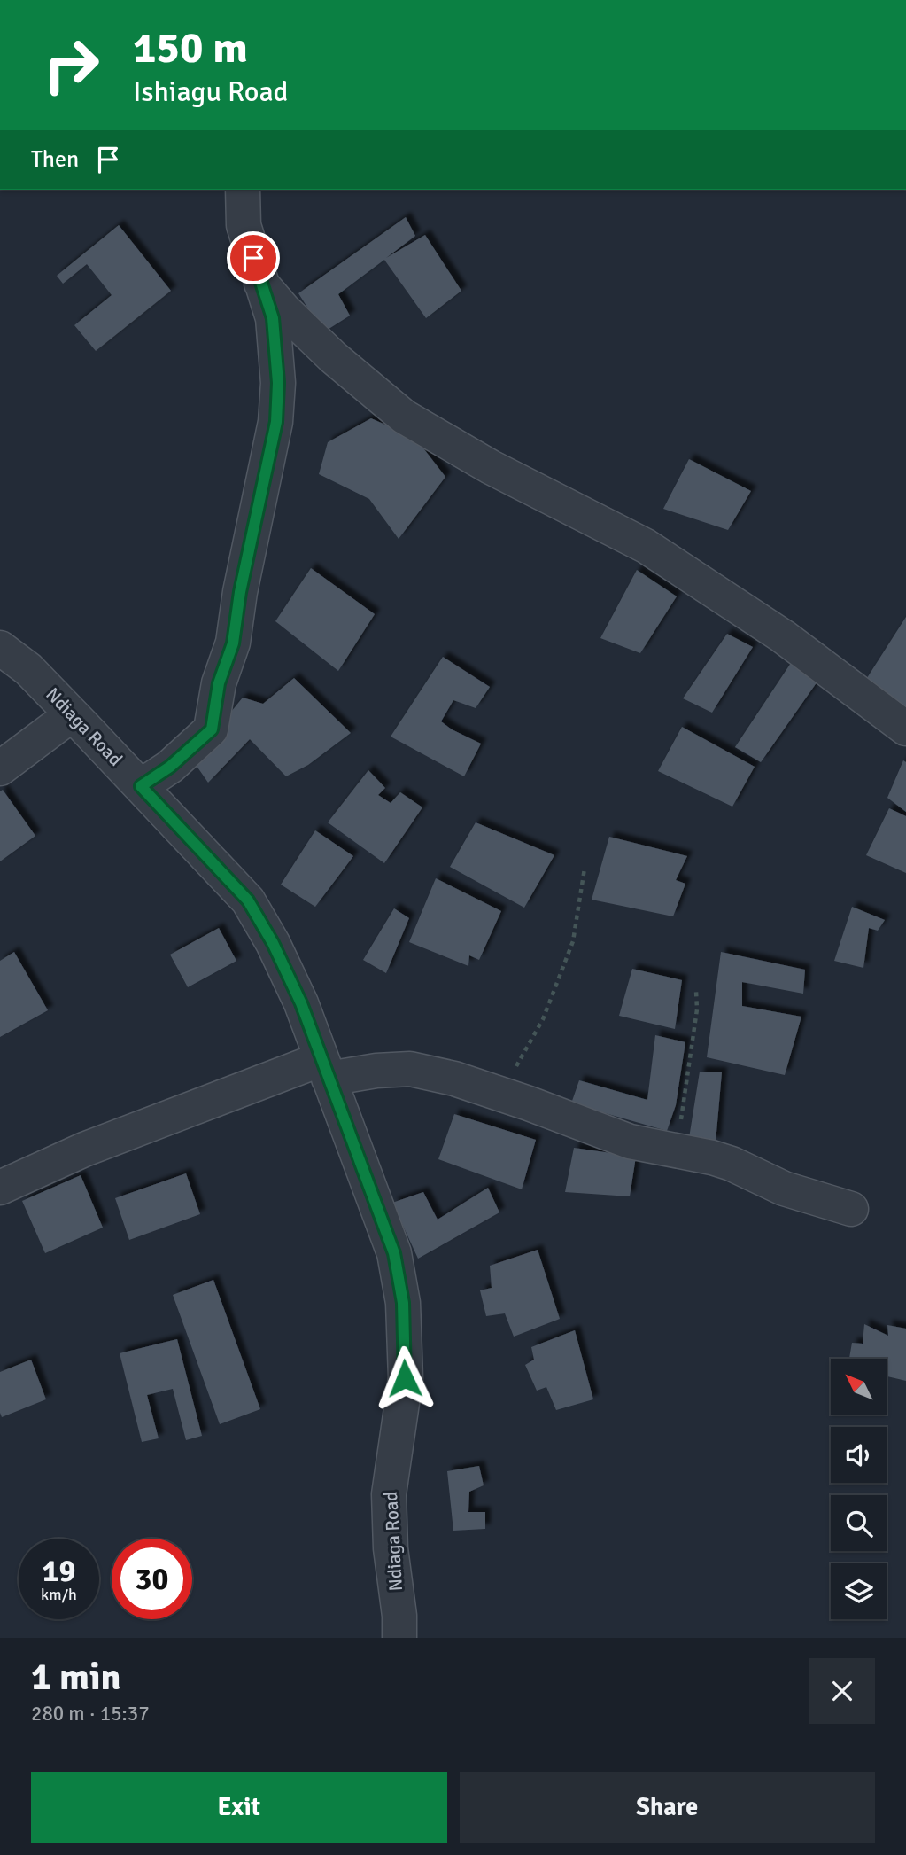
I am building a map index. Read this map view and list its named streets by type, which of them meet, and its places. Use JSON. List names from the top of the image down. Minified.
{"streets":{"street":["Ndiaga Road"]},"north":"top left","page":{"turn":["150 m","Ishiagu Road"],"then":"Then","speed":"19 km/h","limit":"30","heading":["1 min","280 m · 15:37"],"buttons":["Exit","Share"]}}
